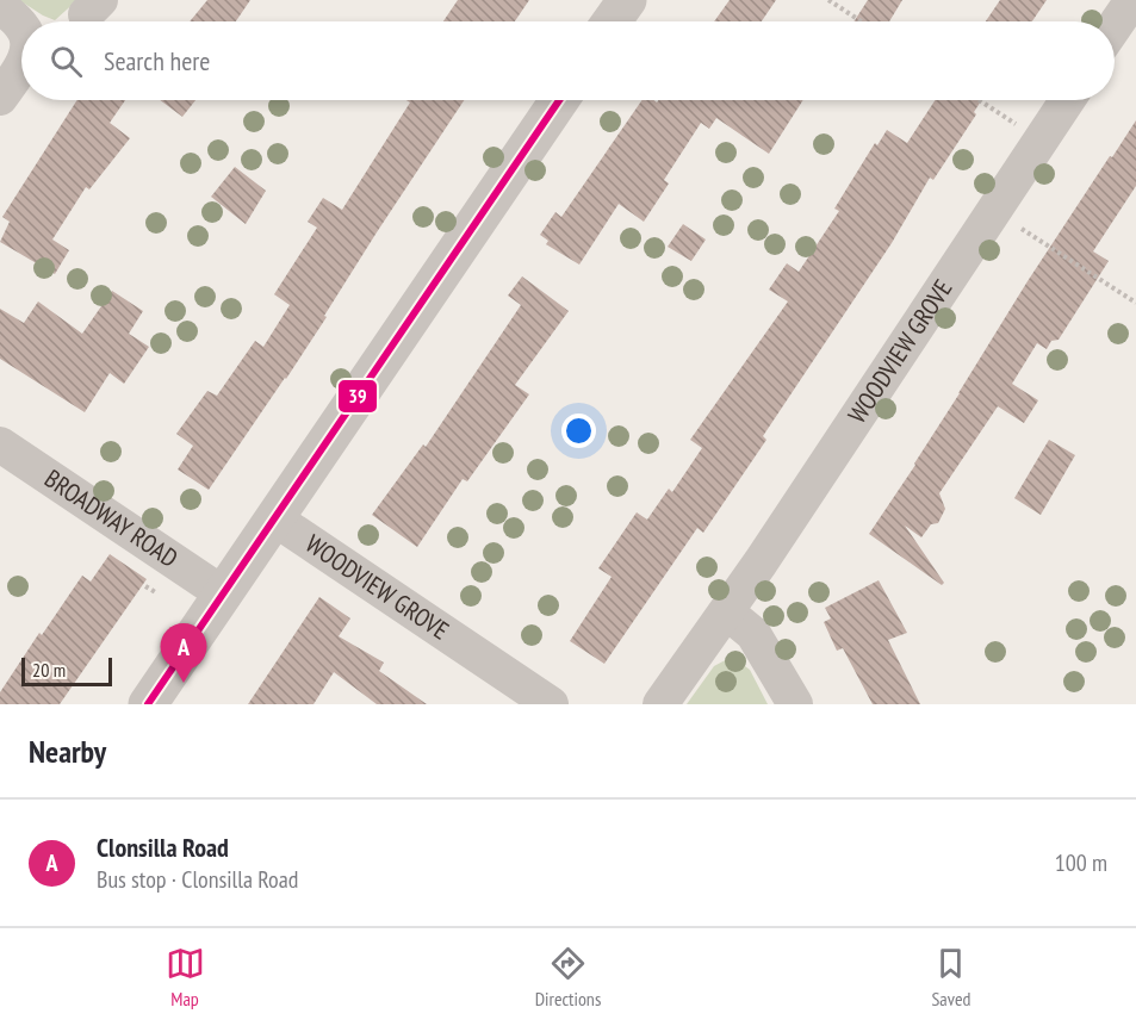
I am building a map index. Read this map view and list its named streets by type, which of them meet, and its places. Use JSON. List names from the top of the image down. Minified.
{"streets":{"street":["WOODVIEW GROVE","BROADWAY ROAD"]},"lines":["transit line 39"],"scale_bar":"20 m","page":{"search":"Search here","pins":"A","scale":"20 m","heading":"Nearby","list":[{"mark":"A","name":"Clonsilla Road","note":"Bus stop · Clonsilla Road","value":"100 m"}],"nav":["Map","Directions","Saved"]}}
